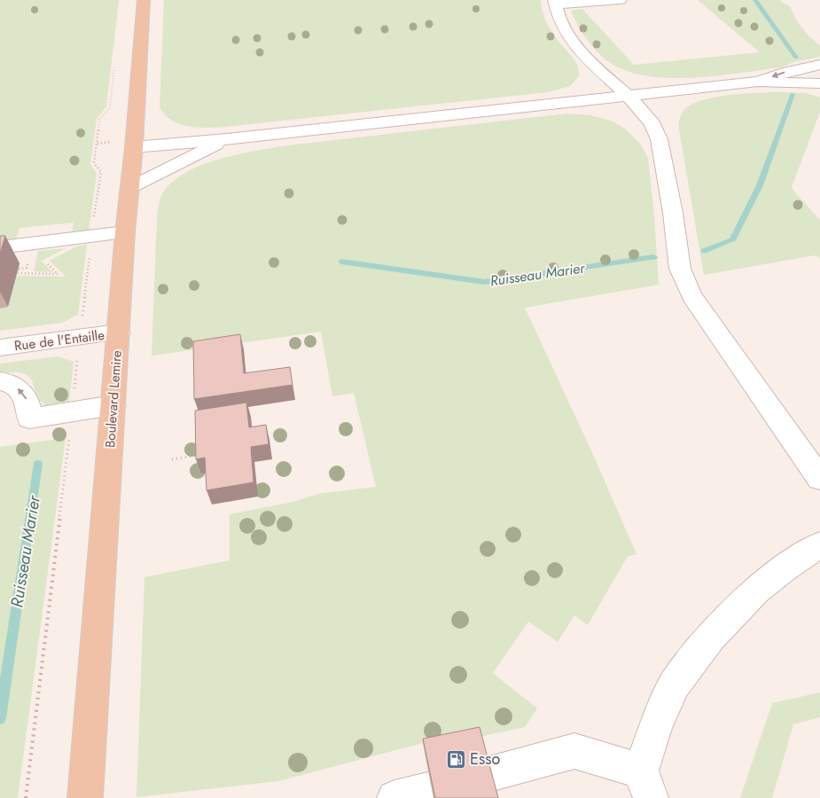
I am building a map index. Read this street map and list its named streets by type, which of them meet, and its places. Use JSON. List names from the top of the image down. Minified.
{"streets":{"main road":["Boulevard Lemire"],"street":["Rue de l'Entaille"]},"crossings":[["Rue de l'Entaille","Boulevard Lemire"]],"water":["Ruisseau Marier"],"places":{"fuel station":["Esso"]}}
